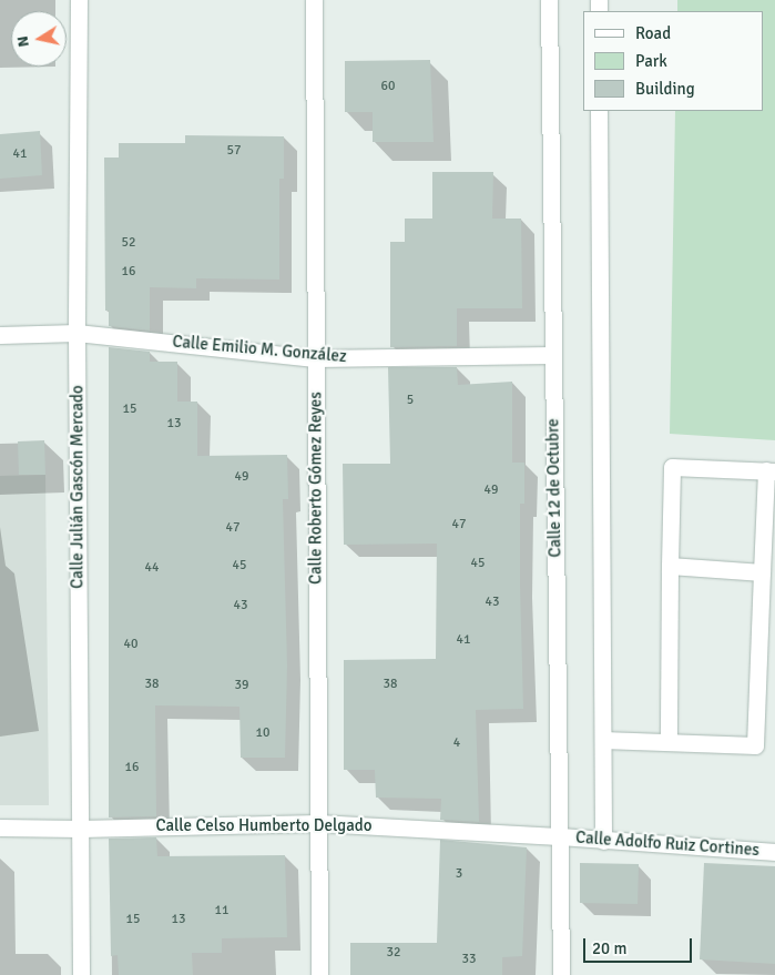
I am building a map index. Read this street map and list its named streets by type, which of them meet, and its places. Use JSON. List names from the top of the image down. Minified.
{"streets":{"street":["Calle Emilio M. González","Calle Julián Gascón Mercado","Calle Roberto Gómez Reyes","Calle 12 de Octubre","Calle Celso Humberto Delgado","Calle Adolfo Ruiz Cortines"]},"crossings":[["Calle Emilio M. González","Calle Julián Gascón Mercado"],["Calle Emilio M. González","Calle Roberto Gómez Reyes"],["Calle Emilio M. González","Calle 12 de Octubre"],["Calle Julián Gascón Mercado","Calle Celso Humberto Delgado"],["Calle Roberto Gómez Reyes","Calle Celso Humberto Delgado"],["Calle 12 de Octubre","Calle Celso Humberto Delgado"],["Calle 12 de Octubre","Calle Adolfo Ruiz Cortines"],["Calle Celso Humberto Delgado","Calle Adolfo Ruiz Cortines"]],"house_numbers":["60","57","41","52","16","5","15","13","49","49","47","47","45","45","44","43","43","41","40","38","38","39","10","4","16","3","11","15","13","32","33"],"legend":["Road","Park","Building"],"scale_bar":"20 m","north":"left"}
